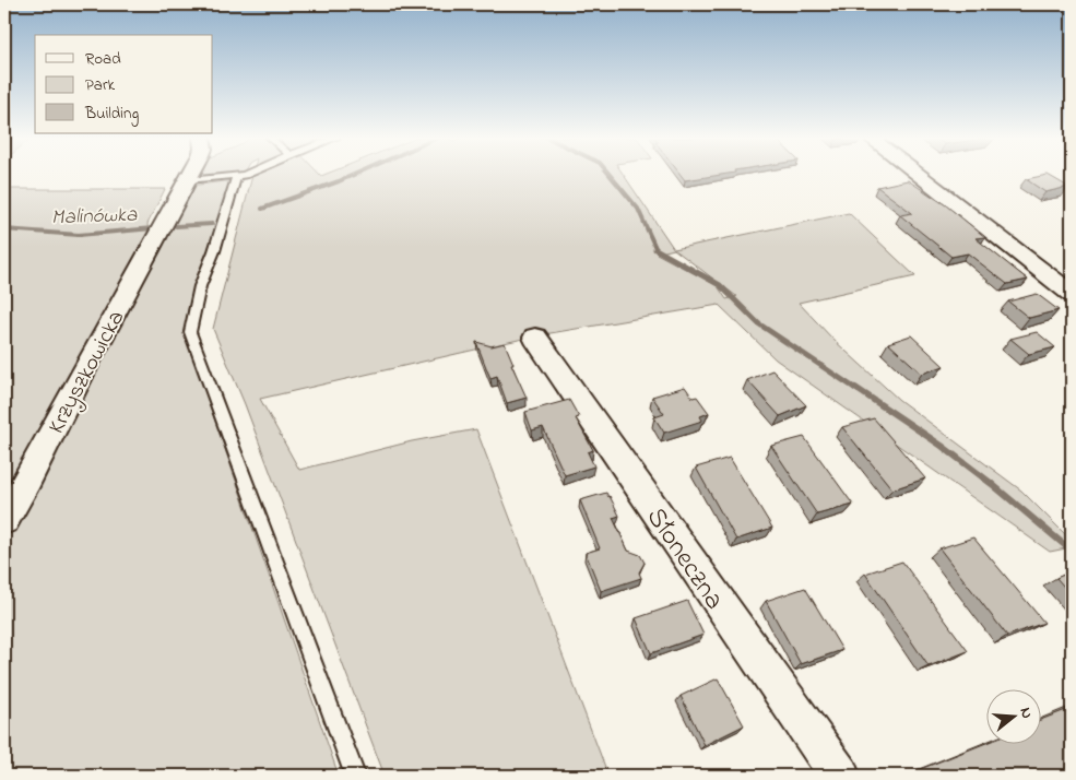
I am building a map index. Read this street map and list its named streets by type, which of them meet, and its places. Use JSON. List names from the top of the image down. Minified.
{"streets":{"street":["Krzyszkowicka","Słoneczna"]},"water":["Malinówka"],"legend":["Road","Park","Building"],"north":"right"}
